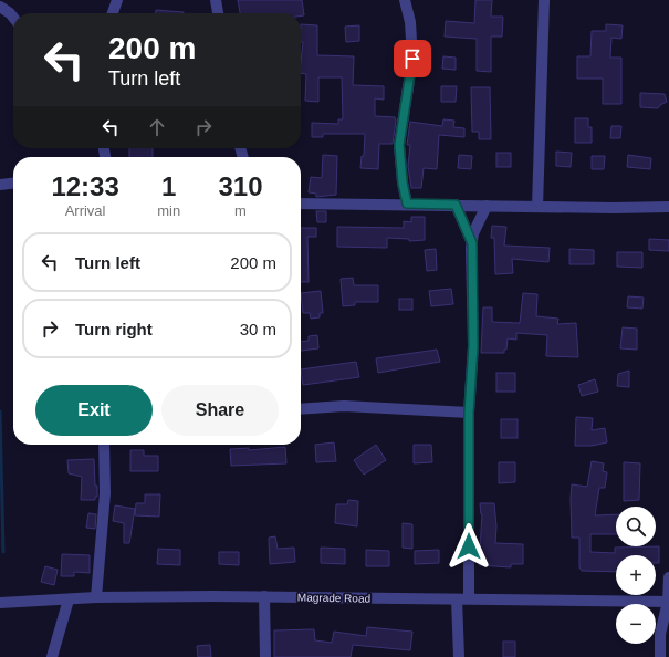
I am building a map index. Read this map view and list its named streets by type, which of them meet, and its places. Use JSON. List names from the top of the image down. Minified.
{"streets":{"street":["Magrade Road"]},"page":{"turn":["200 m","Turn left"],"eta":["12:33","Arrival","1","min","310","m"],"list":[{"name":"Turn left","value":"200 m"},{"name":"Turn right","value":"30 m"}],"buttons":["Exit","Share"],"map_buttons":["+","−"]}}
